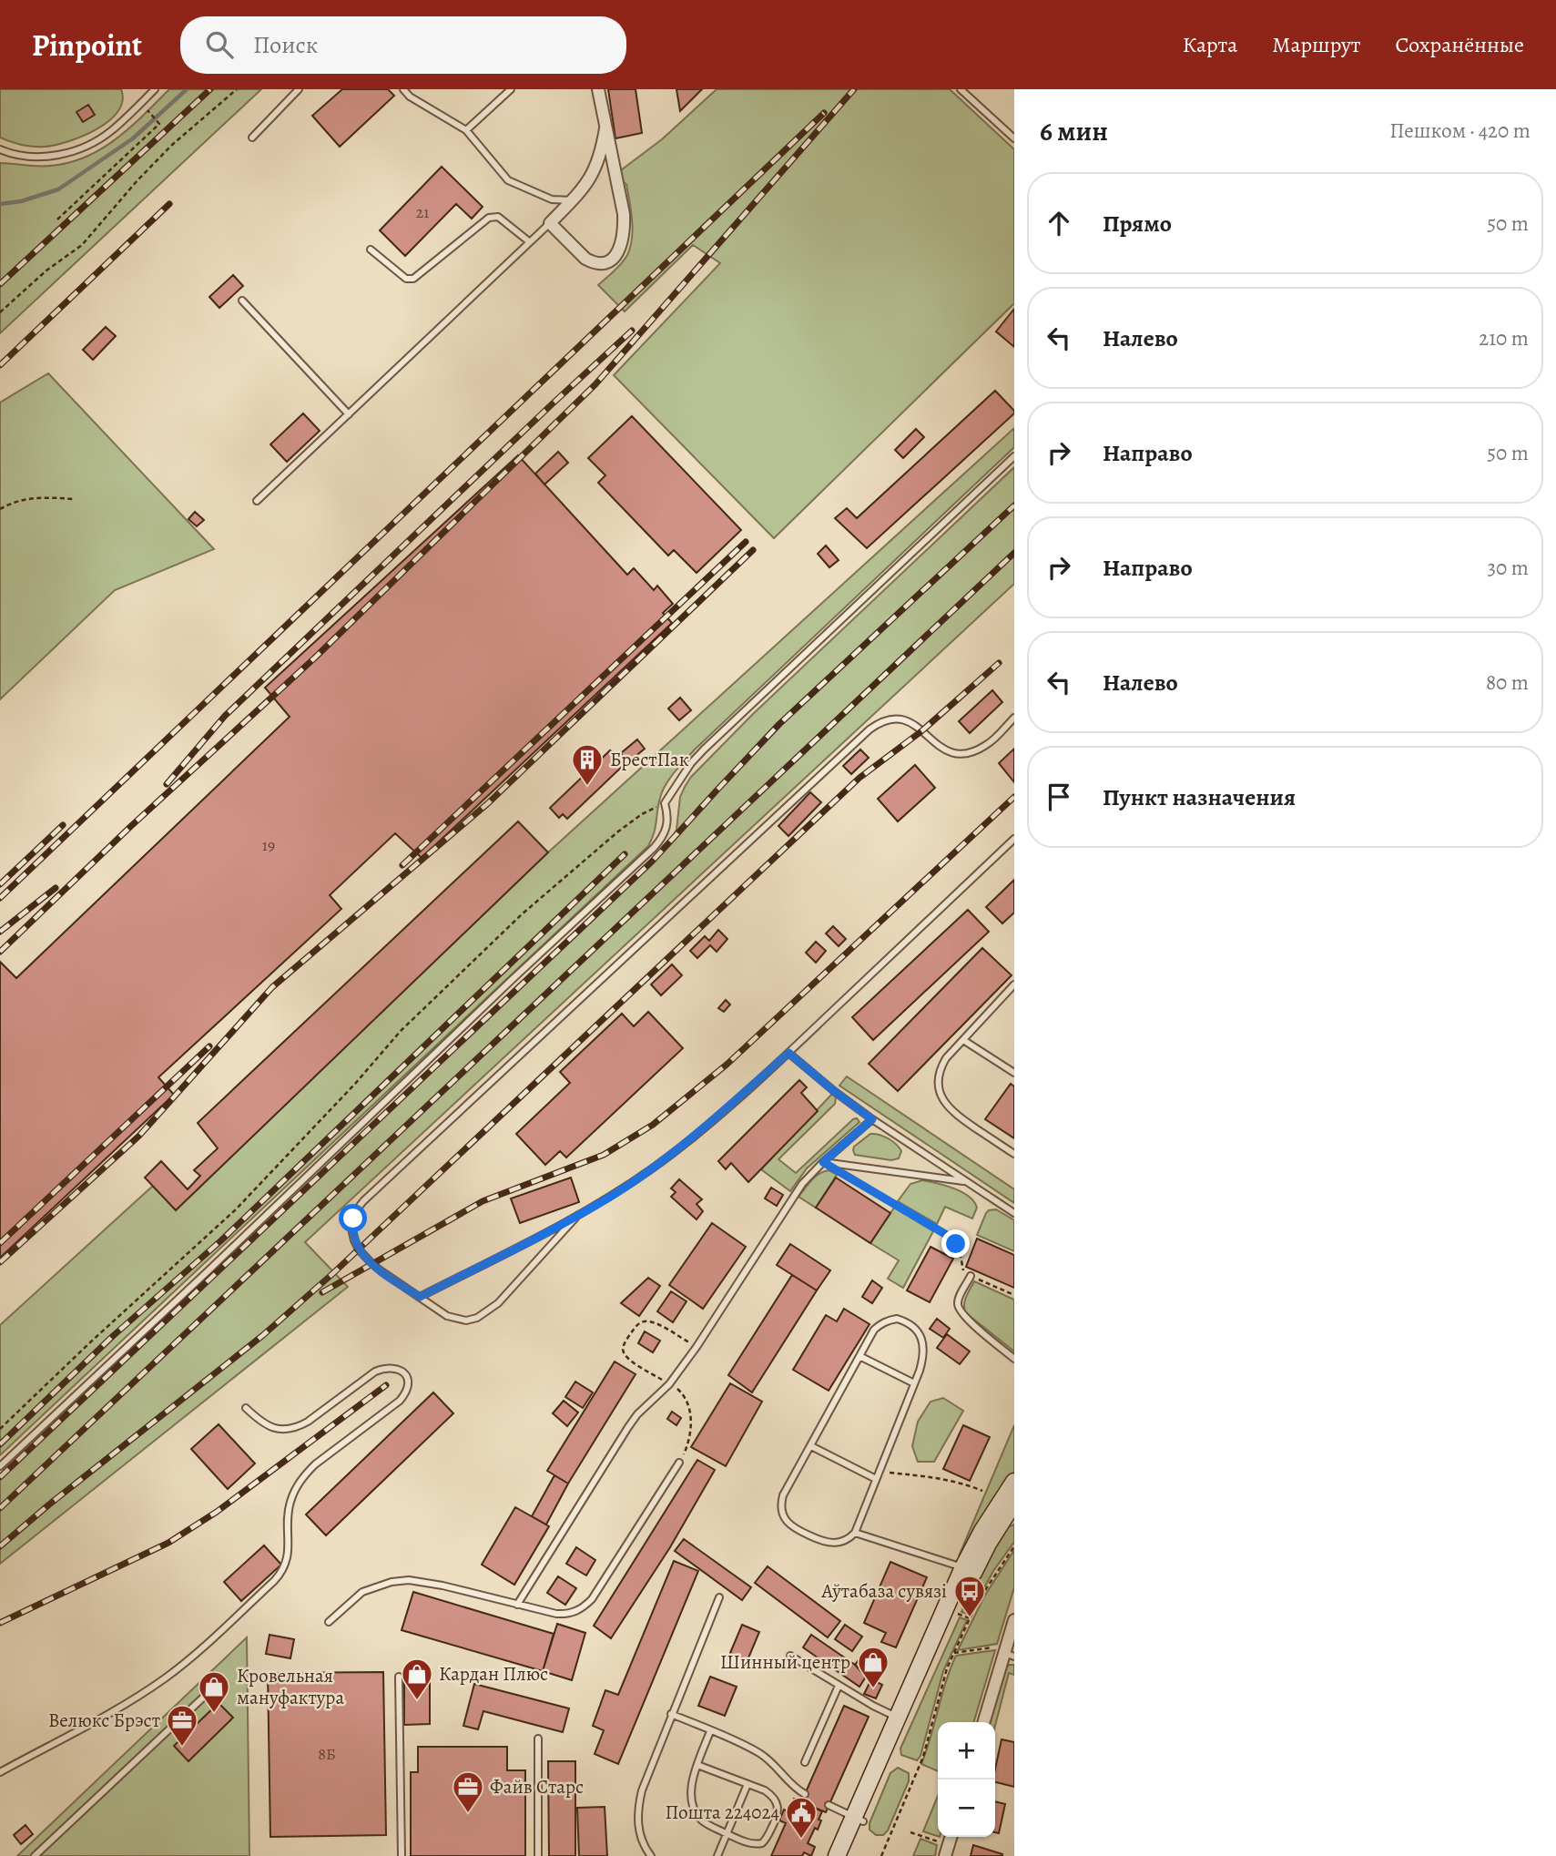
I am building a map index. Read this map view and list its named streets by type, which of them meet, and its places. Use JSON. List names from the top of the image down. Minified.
{"places":{"building":["БрестПак"],"bus stop":["Аўтабаза сувязі"],"shop":["Шинный центр","Кардан Плюс","Кровельная мануфактура"],"office":["Велюкс Брэст","Файв Старс"],"public building":["Пошта 224024"]},"house_numbers":["21","19","8Б"],"page":{"header":"Pinpoint","search":"Поиск","nav":["Карта","Маршрут","Сохранённые"],"heading":["6 мин","Пешком · 420 m"],"list":[["Прямо","50 m"],["Налево","210 m"],["Направо","50 m"],["Направо","30 m"],["Налево","80 m"],"Пункт назначения"],"map_buttons":["+","−"]}}
